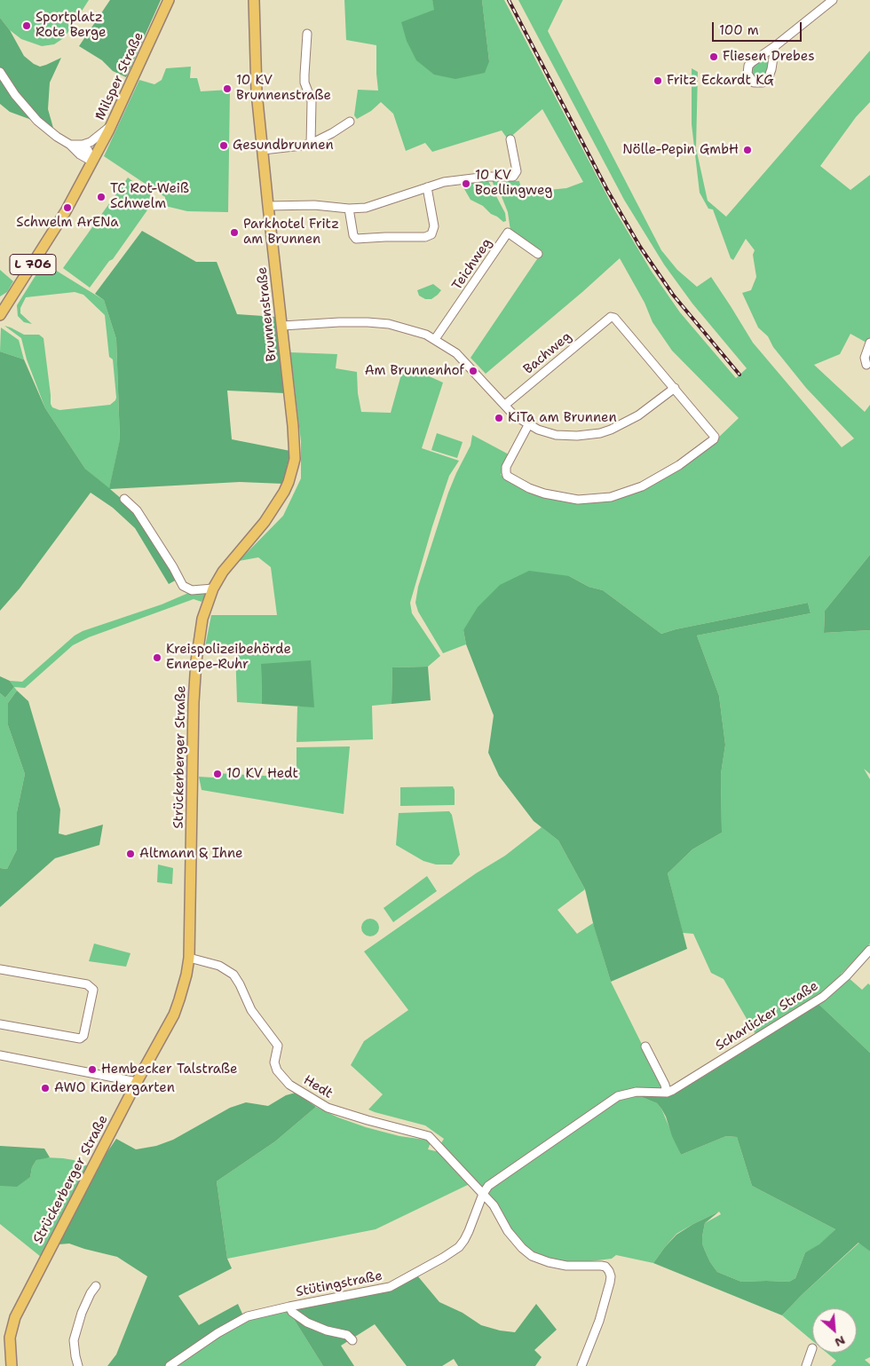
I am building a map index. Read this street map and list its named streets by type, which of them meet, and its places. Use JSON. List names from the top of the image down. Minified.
{"streets":{"main road":["Milsper Straße","L 706","Brunnenstraße","Strückerberger Straße"],"street":["Teichweg","Bachweg","Scharlicker Straße","Hedt","Stütingstraße"]},"crossings":[["Milsper Straße","L 706"],["Brunnenstraße","Strückerberger Straße"],["Strückerberger Straße","Hedt"],["Scharlicker Straße","Stütingstraße"],["Hedt","Stütingstraße"]],"places":["Sportplatz Rote Berge","Fliesen Drebes","Fritz Eckardt KG","10 KV Brunnenstraße","Gesundbrunnen","Nölle-Pepin GmbH","10 KV Boellingweg","TC Rot-Weiß Schwelm","Schwelm ArENa","Parkhotel Fritz am Brunnen","Am Brunnenhof","KiTa am Brunnen","Kreispolizeibehörde Ennepe-Ruhr","10 KV Hedt","Altmann & Ihne","Hembecker Talstraße","AWO Kindergarten"],"scale_bar":"100 m","north":"bottom right"}
